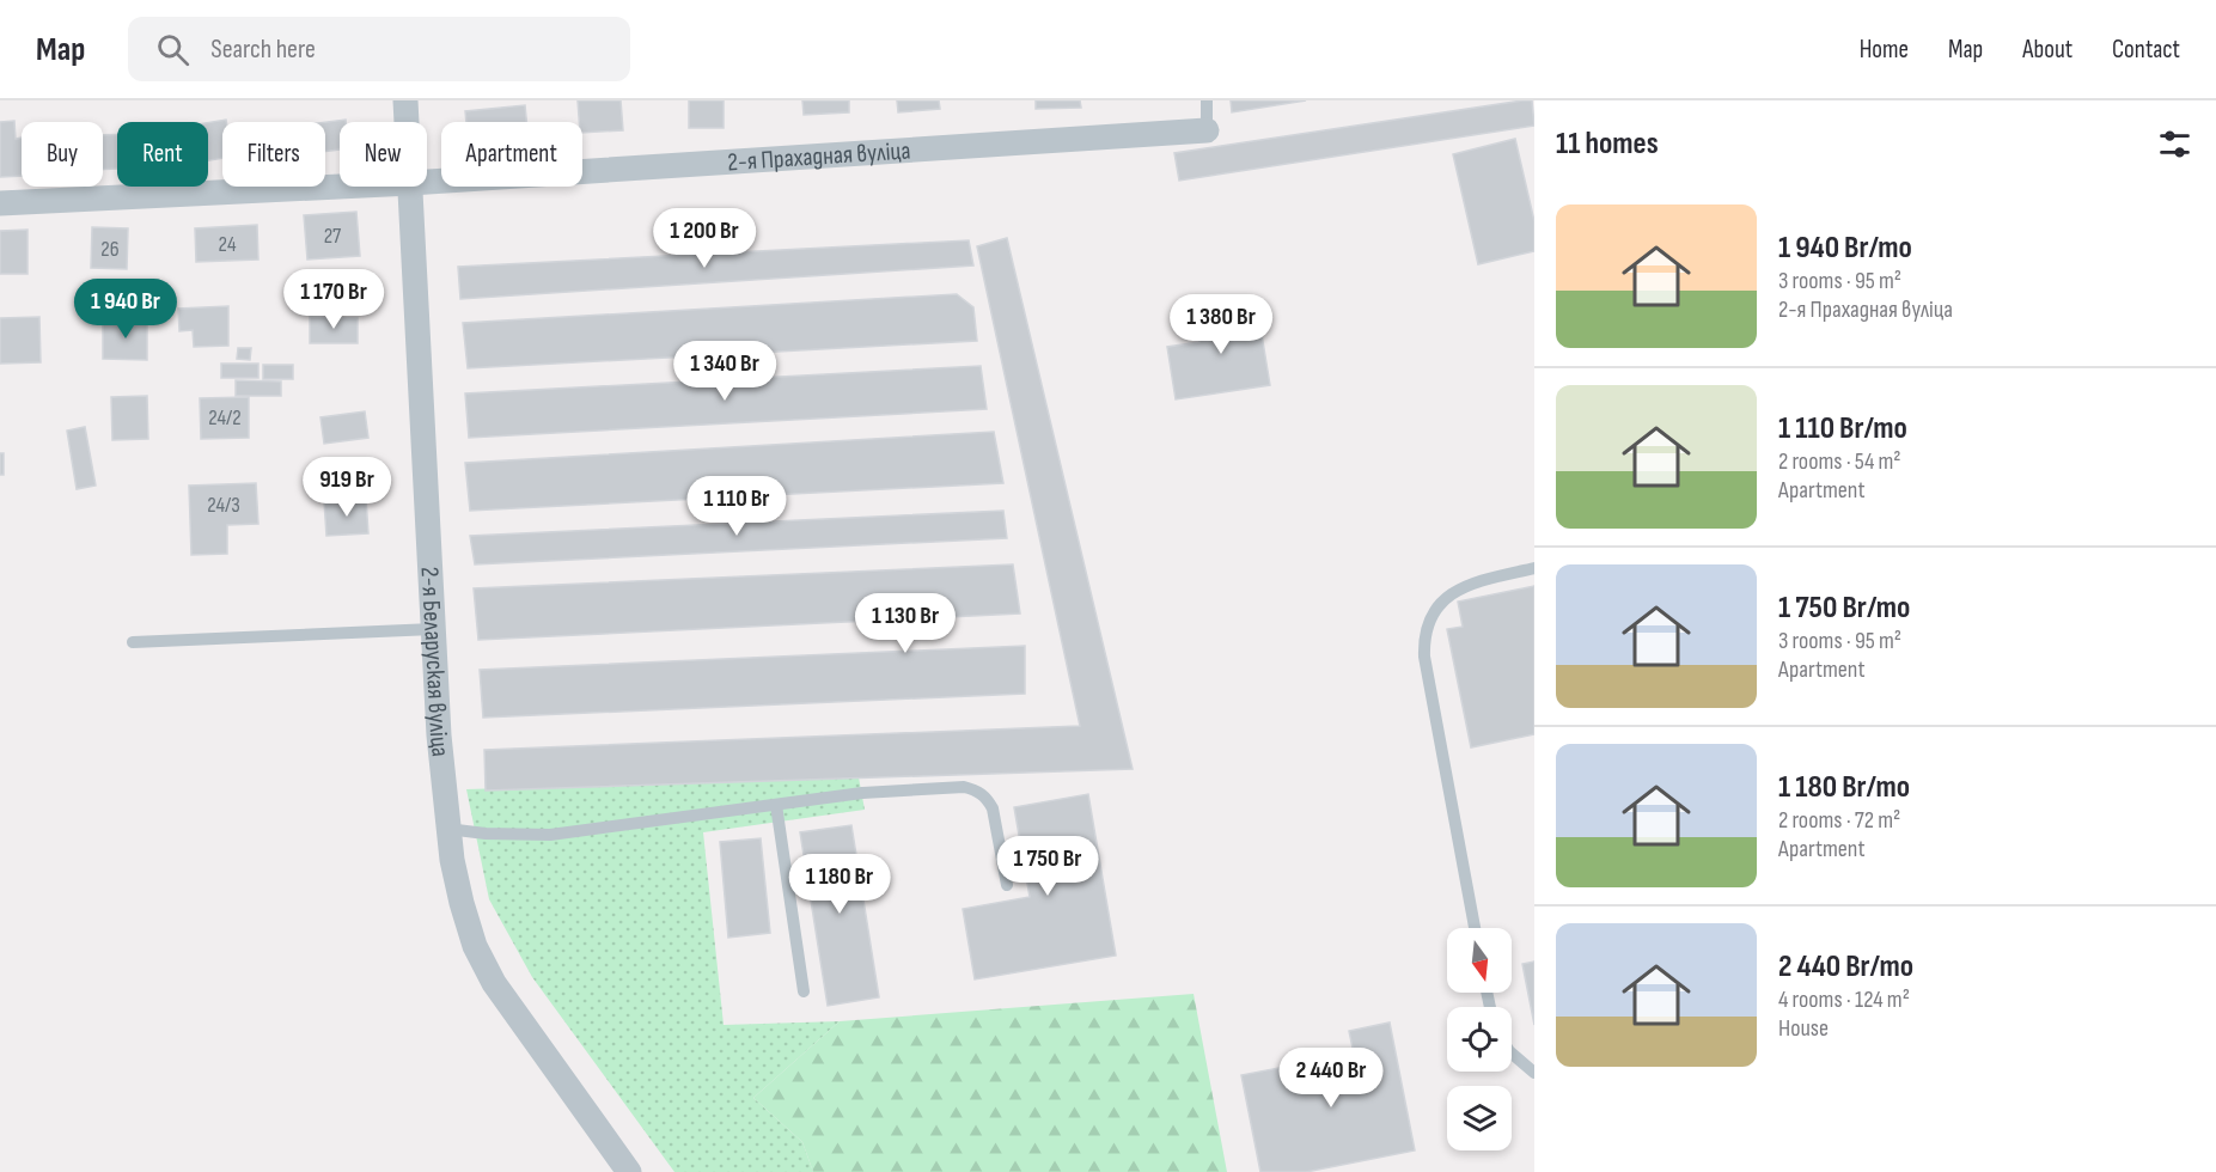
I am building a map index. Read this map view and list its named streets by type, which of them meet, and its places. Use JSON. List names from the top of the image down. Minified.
{"streets":{"street":["2-я Прахадная вуліца","2-я Беларуская вуліца"]},"house_numbers":["27","24","26","24/2","24/3"],"north":"bottom","page":{"header":"Map","search":"Search here","nav":["Home","Map","About","Contact"],"heading":"11 homes","chip":["Buy","Rent","Filters","New","Apartment"],"list":[{"name":"1 940 Br/mo","note":"3 rooms · 95 m² · 2-я Прахадная вуліца"},{"name":"1 110 Br/mo","note":"2 rooms · 54 m² · Apartment"},{"name":"1 750 Br/mo","note":"3 rooms · 95 m² · Apartment"},{"name":"1 180 Br/mo","note":"2 rooms · 72 m² · Apartment"},{"name":"2 440 Br/mo","note":"4 rooms · 124 m² · House"}],"price":["1 200 Br","1 170 Br","1 940 Br","1 380 Br","1 340 Br","919 Br","1 110 Br","1 130 Br","1 750 Br","1 180 Br","2 440 Br"]}}
